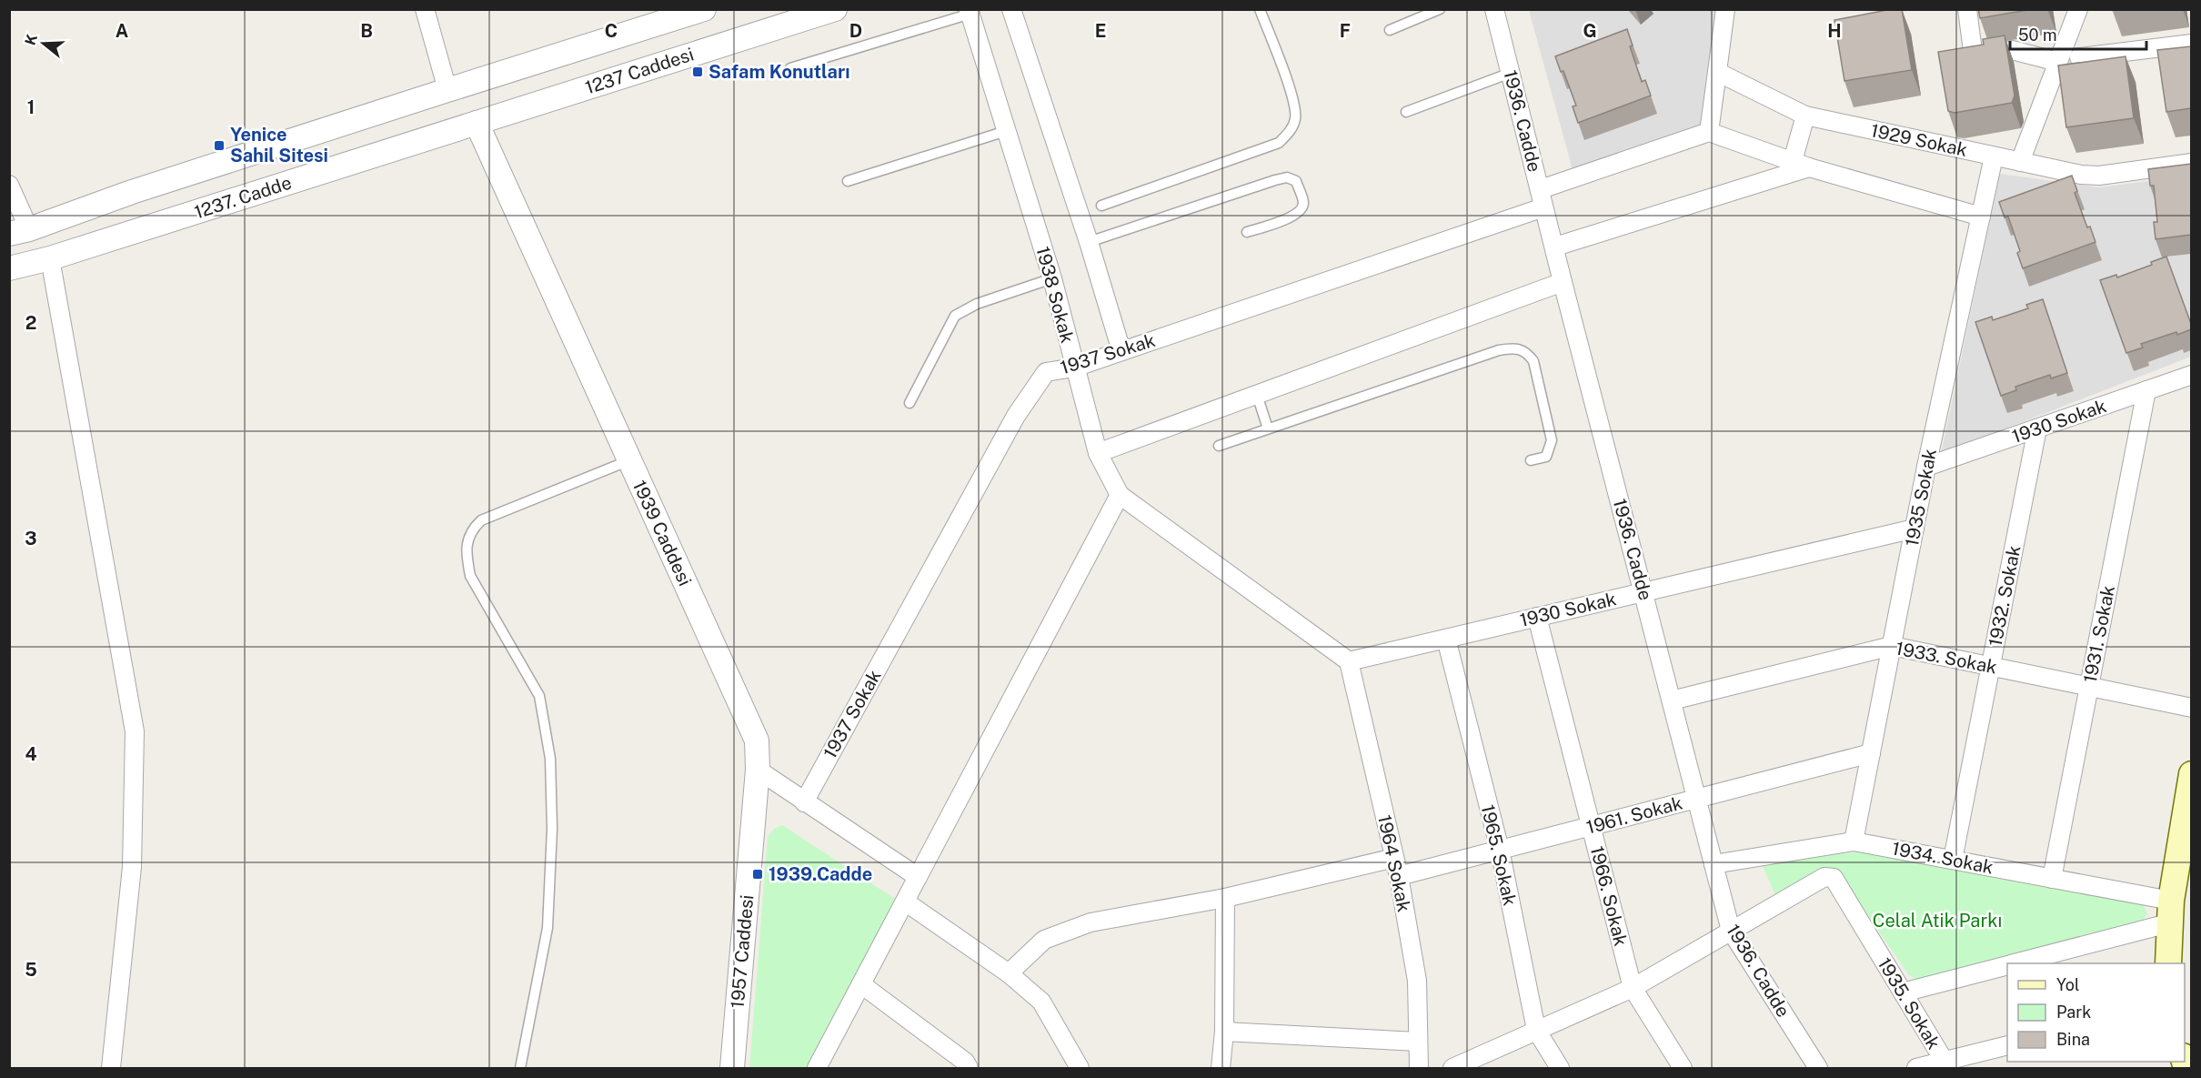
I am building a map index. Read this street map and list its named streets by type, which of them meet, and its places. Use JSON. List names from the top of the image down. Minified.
{"streets":{"street":["1237 Caddesi","1936. Cadde","1929 Sokak","1237. Cadde","1938 Sokak","1937 Sokak","1930 Sokak","1935 Sokak","1939 Caddesi","1932. Sokak","1931. Sokak","1933. Sokak","1961. Sokak","1965. Sokak","1934. Sokak","1964 Sokak","1966. Sokak","1957 Caddesi","1935. Sokak"]},"crossings":[["1237 Caddesi","1237. Cadde"],["1237 Caddesi","1939 Caddesi"],["1936. Cadde","1937 Sokak"],["1936. Cadde","1930 Sokak"],["1936. Cadde","1933. Sokak"],["1936. Cadde","1961. Sokak"],["1936. Cadde","1934. Sokak"],["1936. Cadde","1935. Sokak"],["1929 Sokak","1935 Sokak"],["1237. Cadde","1939 Caddesi"],["1938 Sokak","1937 Sokak"],["1938 Sokak","1930 Sokak"],["1938 Sokak","1964 Sokak"],["1930 Sokak","1935 Sokak"],["1930 Sokak","1932. Sokak"],["1930 Sokak","1931. Sokak"],["1930 Sokak","1965. Sokak"],["1930 Sokak","1964 Sokak"],["1930 Sokak","1966. Sokak"],["1935 Sokak","1933. Sokak"],["1935 Sokak","1961. Sokak"],["1935 Sokak","1934. Sokak"],["1939 Caddesi","1957 Caddesi"],["1932. Sokak","1933. Sokak"],["1932. Sokak","1934. Sokak"],["1931. Sokak","1933. Sokak"],["1931. Sokak","1934. Sokak"],["1961. Sokak","1965. Sokak"],["1961. Sokak","1964 Sokak"],["1961. Sokak","1966. Sokak"]],"parks":["Celal Atik Parkı"],"places":{"transit":["Safam Konutları","Yenice Sahil Sitesi","1939.Cadde"]},"legend":["Yol","Park","Bina"],"scale_bar":"50 m","north":"left","grid":{"columns":["A","B","C","D","E","F","G","H"],"rows":["1","2","3","4","5"]}}
